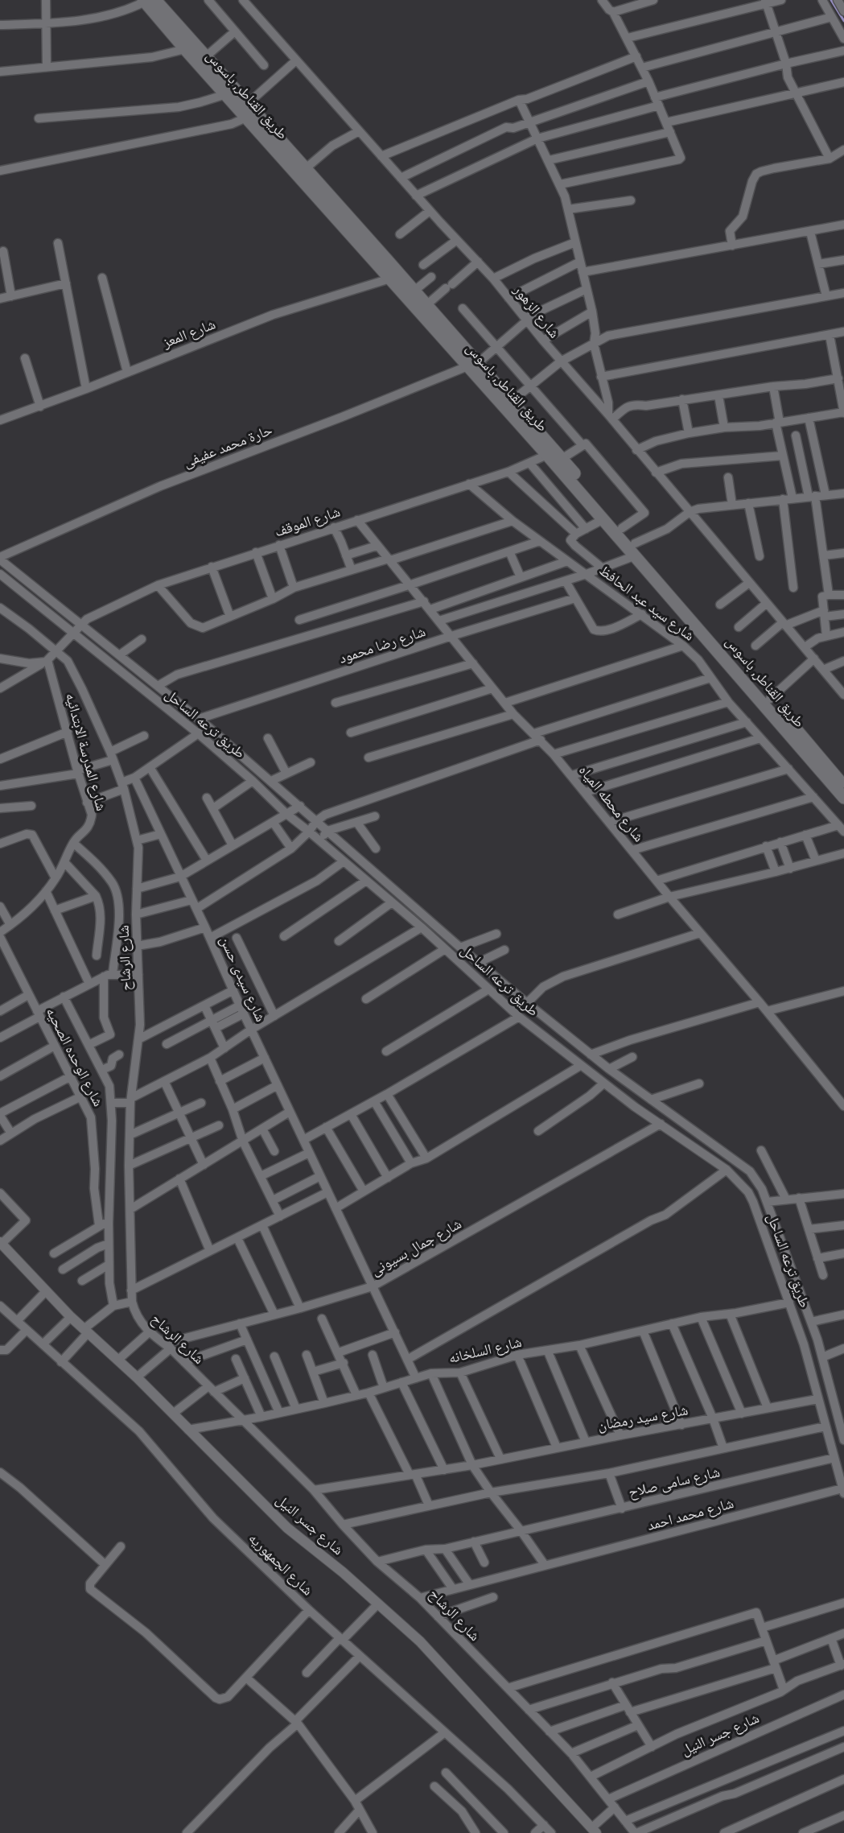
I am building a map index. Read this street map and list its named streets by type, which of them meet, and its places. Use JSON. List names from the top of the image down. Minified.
{"streets":{"main road":["طريق القناطر, باسوس"],"street":["شارع الزهور","شارع المعز","حارة محمد عفيفى","شارع الموقف","شارع سيد عبد الحافظ","شارع رضا محمود","طريق ترعه الساحل","شارع المدرسة الابتدائيه","شارع محطه المياه","شارع الرشاح","شارع سيدى حسن","شارع الوحده الصحيه","شارع جمال بسيونى","شارع السلخانه","شارع سيد رمضان","شارع سامى صلاح","شارع محمد احمد","شارع جسر النيل","شارع الجمهوريه"]},"crossings":[["طريق القناطر, باسوس","شارع المعز"],["طريق القناطر, باسوس","حارة محمد عفيفى"],["طريق القناطر, باسوس","شارع الموقف"],["حارة محمد عفيفى","طريق ترعه الساحل"],["شارع الموقف","شارع سيد عبد الحافظ"],["شارع الموقف","طريق ترعه الساحل"],["شارع الموقف","شارع المدرسة الابتدائيه"],["شارع الموقف","شارع محطه المياه"],["شارع الموقف","شارع الرشاح"],["شارع رضا محمود","طريق ترعه الساحل"],["شارع رضا محمود","شارع محطه المياه"],["طريق ترعه الساحل","شارع جمال بسيونى"],["طريق ترعه الساحل","شارع السلخانه"],["طريق ترعه الساحل","شارع سيد رمضان"],["طريق ترعه الساحل","شارع سامى صلاح"],["طريق ترعه الساحل","شارع محمد احمد"],["شارع الرشاح","شارع جمال بسيونى"],["شارع الرشاح","شارع السلخانه"],["شارع الرشاح","شارع سيد رمضان"],["شارع الرشاح","شارع سامى صلاح"],["شارع الرشاح","شارع محمد احمد"],["شارع الرشاح","شارع جسر النيل"],["شارع سيدى حسن","شارع جمال بسيونى"],["شارع سيدى حسن","شارع السلخانه"],["شارع السلخانه","شارع جسر النيل"]]}
